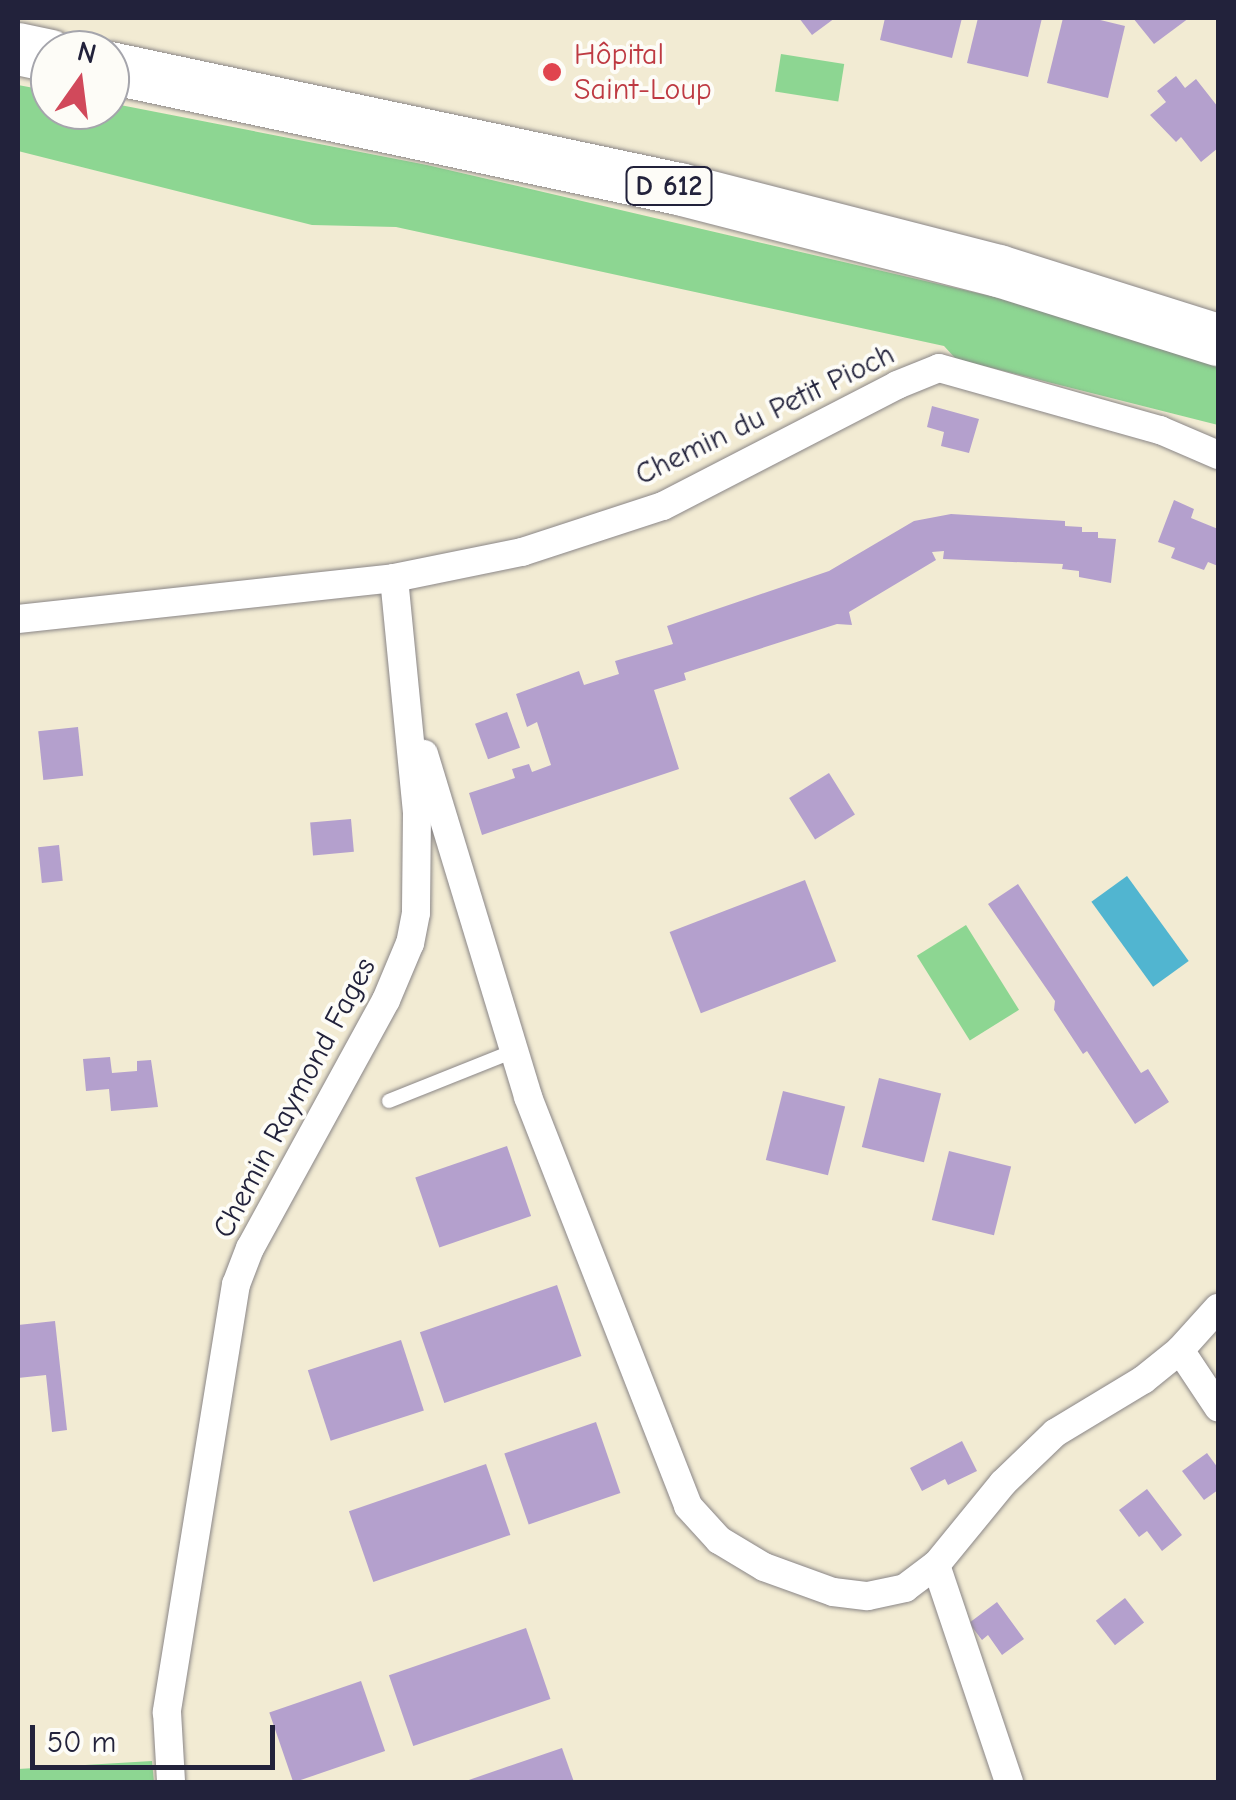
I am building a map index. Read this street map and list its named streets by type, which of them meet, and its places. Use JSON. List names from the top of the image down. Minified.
{"streets":{"highway":["D 612"],"street":["Chemin du Petit Pioch","Chemin Raymond Fages"]},"crossings":[["Chemin du Petit Pioch","Chemin Raymond Fages"]],"places":["Hôpital Saint-Loup"],"scale_bar":"50 m","north":"top"}
